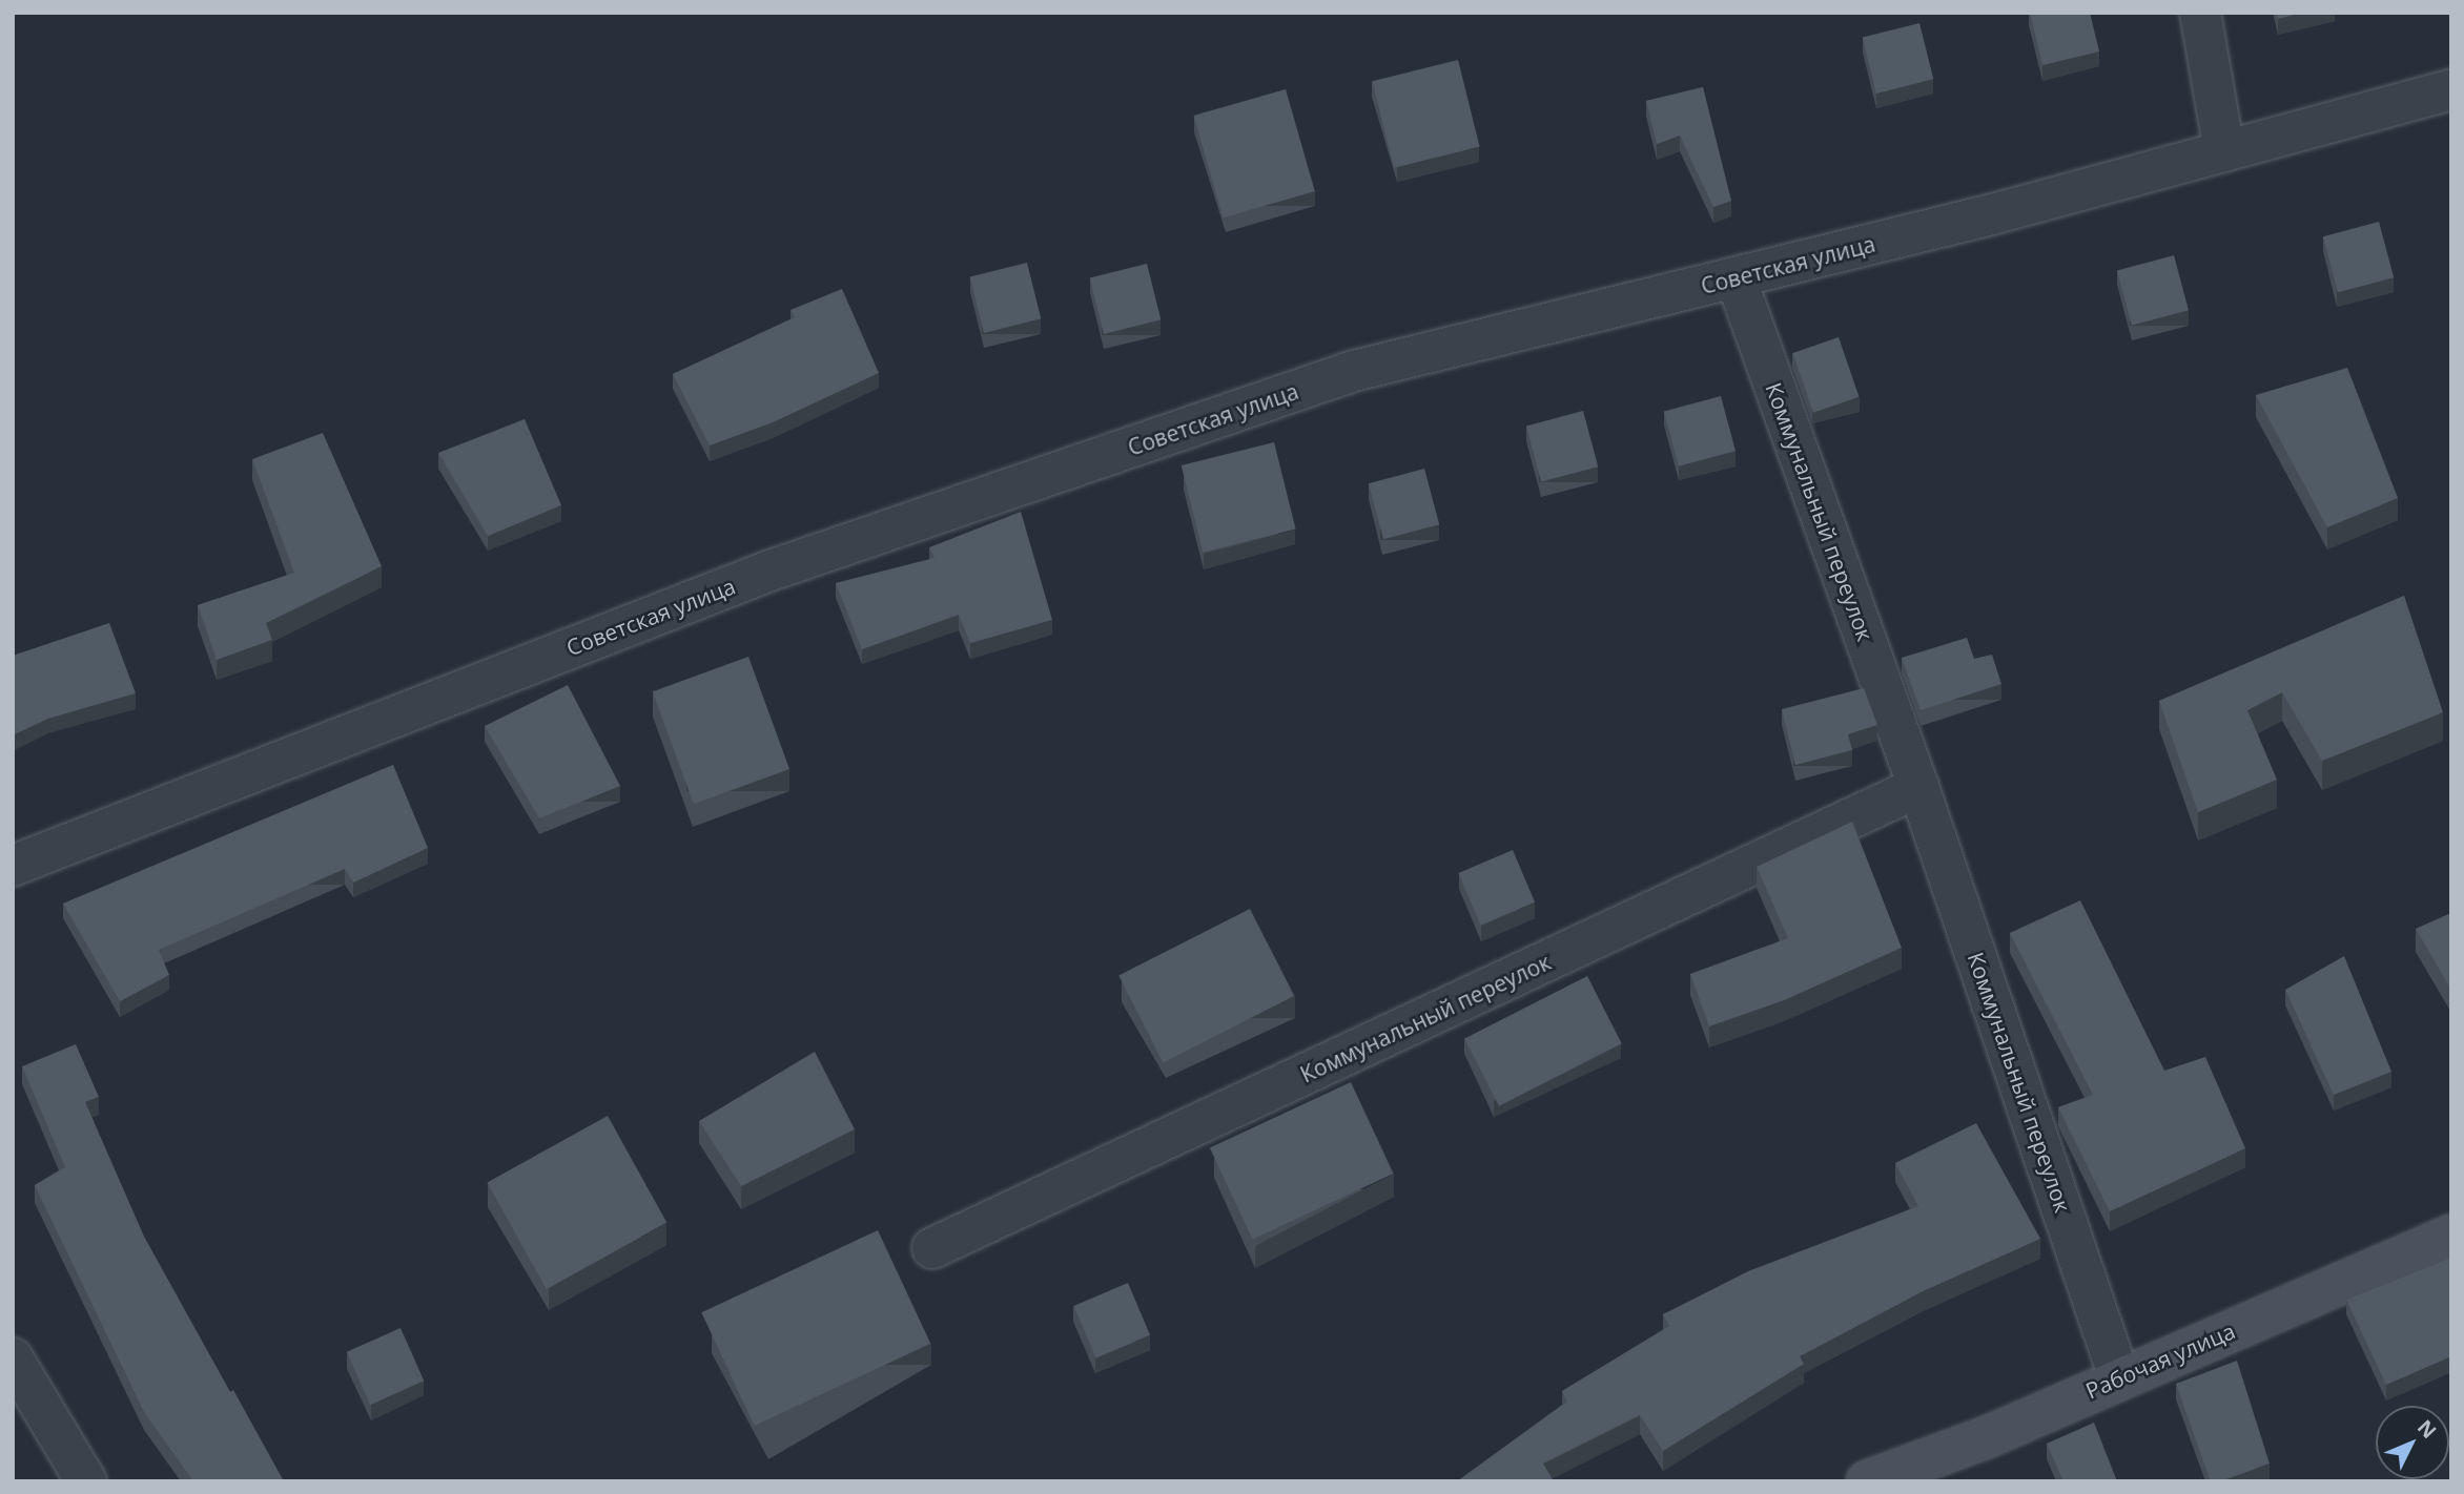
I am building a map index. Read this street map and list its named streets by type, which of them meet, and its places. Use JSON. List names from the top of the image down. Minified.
{"streets":{"main road":["Рабочая улица"],"street":["Советская улица","Коммунальный переулок"]},"crossings":[["Советская улица","Коммунальный переулок"],["Коммунальный переулок","Рабочая улица"]],"north":"top right"}
